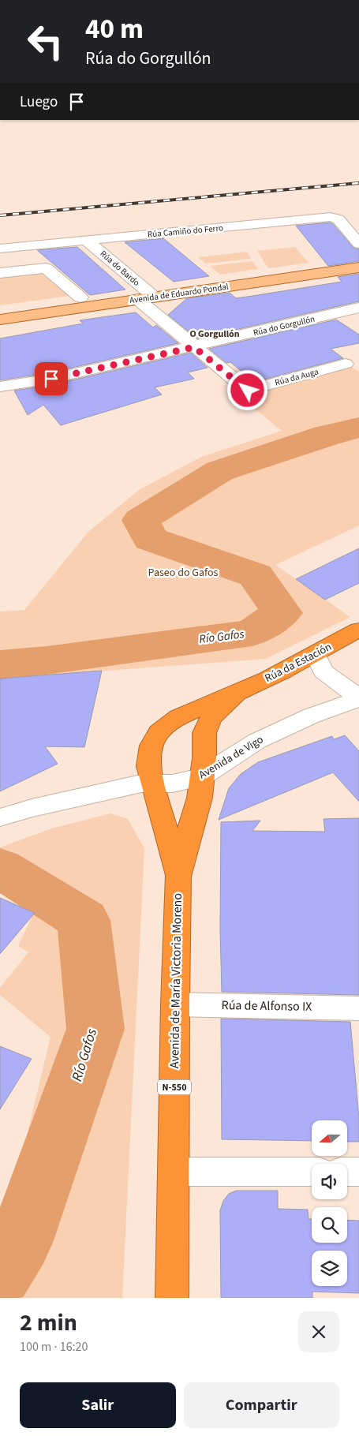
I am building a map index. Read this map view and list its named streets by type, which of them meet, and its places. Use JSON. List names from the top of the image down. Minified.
{"streets":{"highway":["Rúa da Estación","Avenida de María Victoria Moreno","N-550"],"main road":["Avenida de Eduardo Pondal"],"street":["Rúa Camiño do Ferro","Rúa do Bardo","Rúa do Gorgullón","Rúa da Auga","Avenida de Vigo","Rúa de Alfonso IX"]},"crossings":[["Rúa Camiño do Ferro","Rúa do Bardo"],["Rúa do Bardo","Avenida de Eduardo Pondal"],["Rúa do Gorgullón","Rúa da Auga"],["Rúa da Estación","Avenida de Vigo"],["Avenida de María Victoria Moreno","Rúa de Alfonso IX"]],"districts":["O Gorgullón"],"water":["Río Gafos"],"parks":["Paseo do Gafos"],"north":"left","page":{"turn":["40 m","Rúa do Gorgullón"],"then":"Luego","heading":["2 min","100 m · 16:20"],"buttons":["Salir","Compartir"]}}
